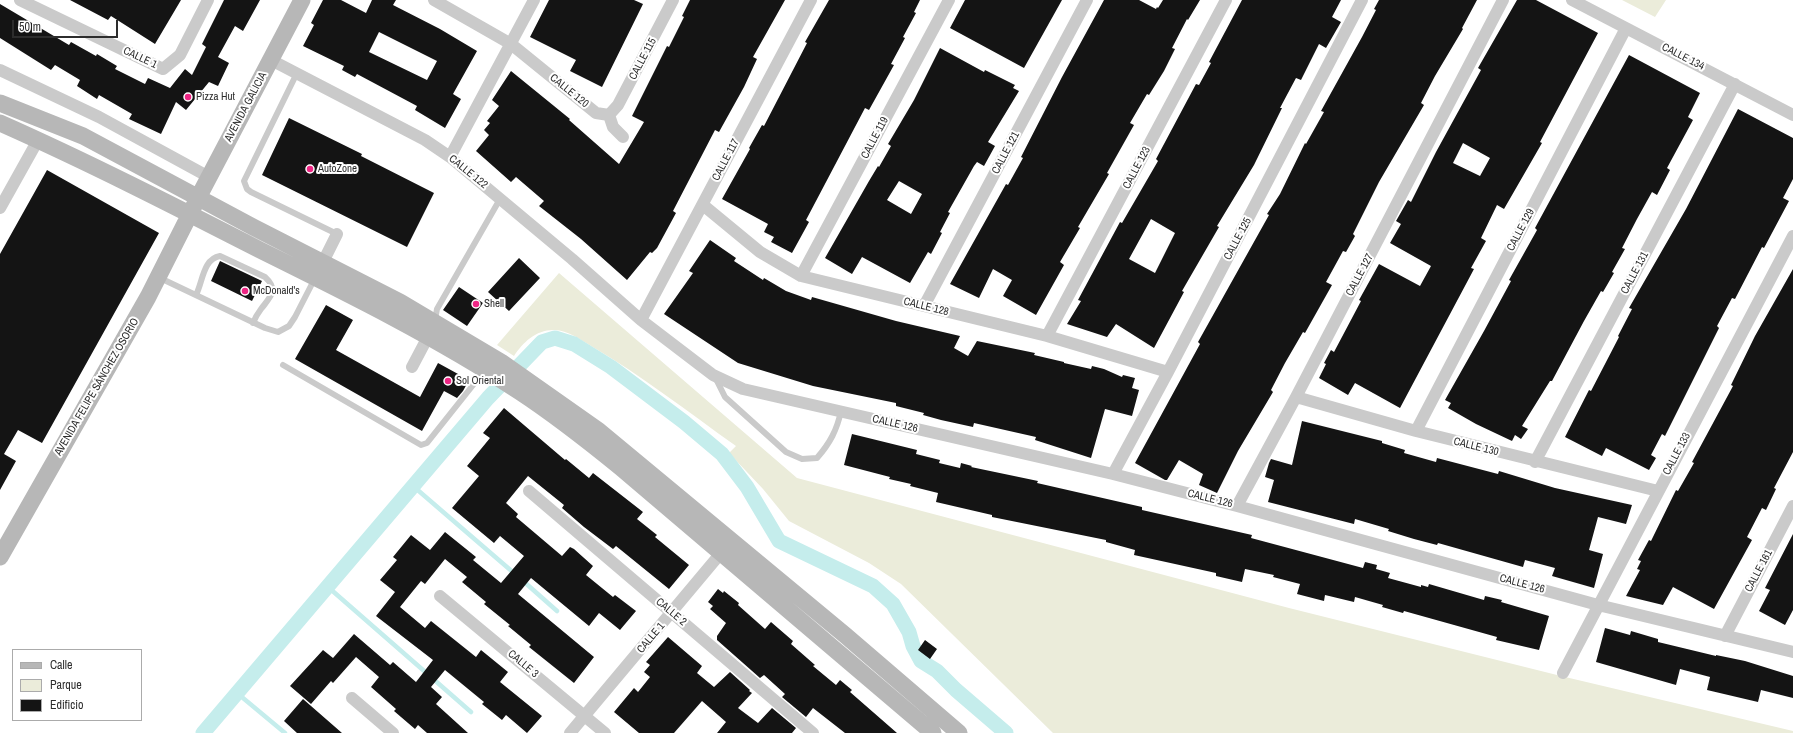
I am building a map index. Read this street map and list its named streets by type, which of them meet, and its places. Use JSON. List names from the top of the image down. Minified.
{"streets":{"street":["CALLE 134","CALLE 1","CALLE 115","CALLE 120","AVENIDA GALICIA","CALLE 119","CALLE 121","CALLE 117","CALLE 123","CALLE 122","CALLE 129","CALLE 125","CALLE 131","CALLE 127","CALLE 128","AVENIDA FELIPE SÁNCHEZ OSORIO","CALLE 126","CALLE 130","CALLE 133","CALLE 161","CALLE 2","CALLE 3"]},"crossings":[["CALLE 134","CALLE 129"],["CALLE 134","CALLE 131"],["CALLE 1","CALLE 2"],["CALLE 1","CALLE 3"],["CALLE 115","CALLE 120"],["AVENIDA GALICIA","CALLE 122"],["AVENIDA GALICIA","AVENIDA FELIPE SÁNCHEZ OSORIO"],["CALLE 119","CALLE 128"],["CALLE 121","CALLE 128"],["CALLE 117","CALLE 122"],["CALLE 117","CALLE 128"],["CALLE 117","CALLE 126"],["CALLE 123","CALLE 128"],["CALLE 122","CALLE 126"],["CALLE 129","CALLE 130"],["CALLE 125","CALLE 128"],["CALLE 125","CALLE 126"],["CALLE 131","CALLE 130"],["CALLE 127","CALLE 126"],["CALLE 127","CALLE 130"],["CALLE 126","CALLE 133"],["CALLE 126","CALLE 161"],["CALLE 130","CALLE 133"]],"places":["Pizza Hut","AutoZone","McDonald's","Shell","Sol Oriental"],"legend":["Calle","Parque","Edificio"],"scale_bar":"50 m"}
